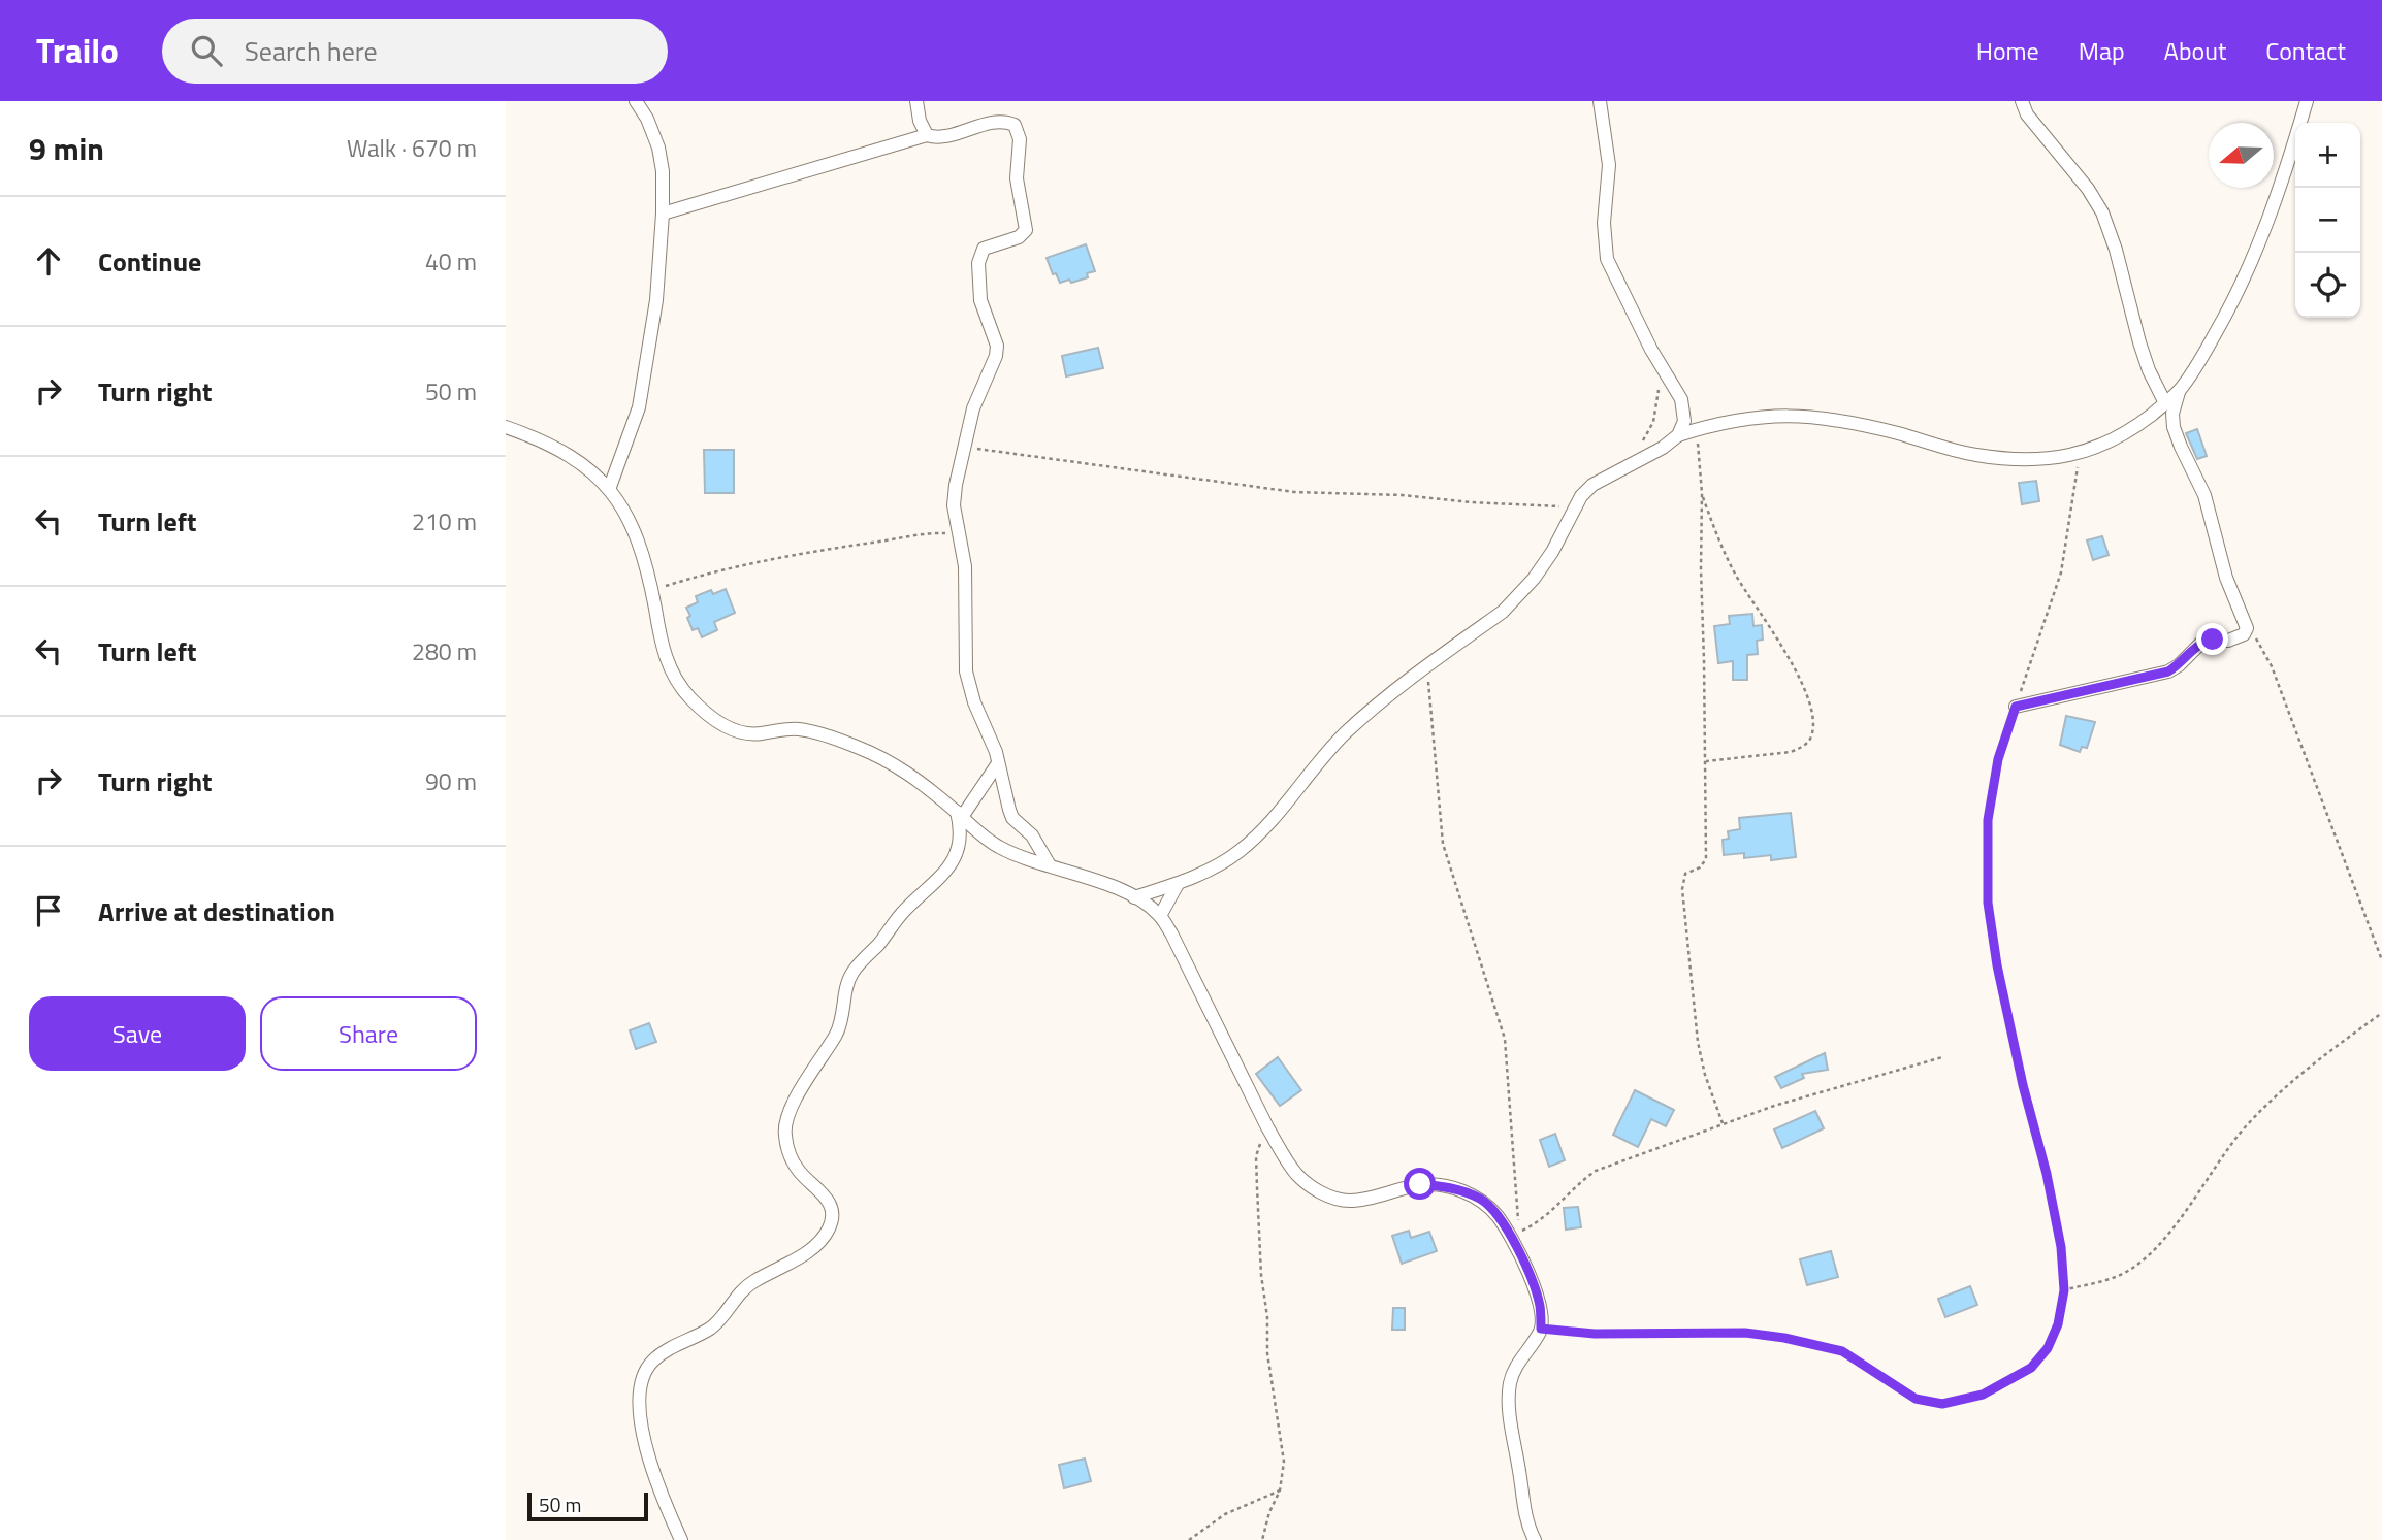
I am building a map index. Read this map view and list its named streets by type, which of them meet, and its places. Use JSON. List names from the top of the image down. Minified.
{"scale_bar":"50 m","north":"left","page":{"header":"Trailo","search":"Search here","nav":["Home","Map","About","Contact"],"heading":["9 min","Walk · 670 m"],"map_buttons":["+","−"],"list":[["Continue","40 m"],["Turn right","50 m"],["Turn left","210 m"],["Turn left","280 m"],["Turn right","90 m"],"Arrive at destination"],"buttons":["Save","Share"],"scale":"50 m"}}
